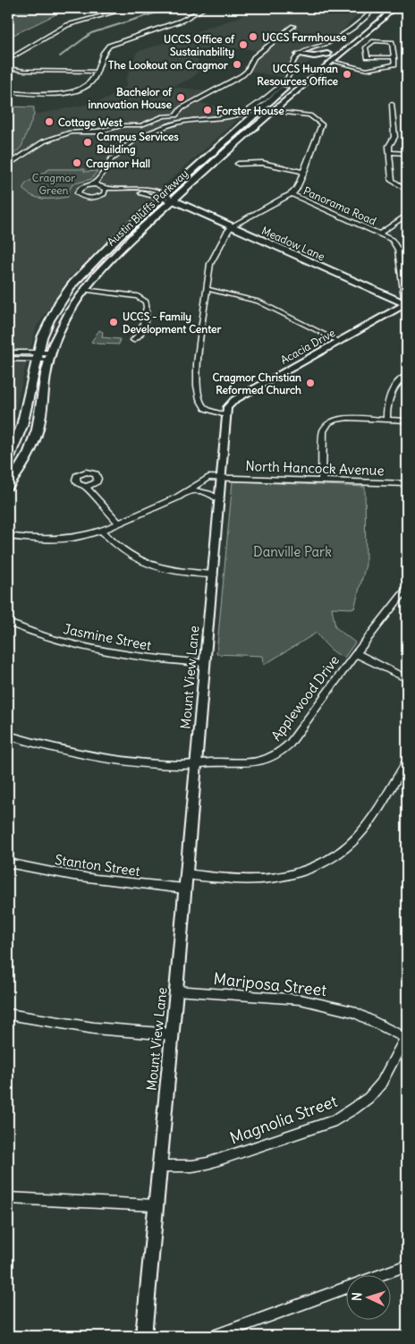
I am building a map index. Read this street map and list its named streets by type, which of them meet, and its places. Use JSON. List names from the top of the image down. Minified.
{"streets":{"main road":["Austin Bluffs Parkway"],"street":["Panorama Road","Meadow Lane","Acacia Drive","North Hancock Avenue","Jasmine Street","Mount View Lane","Applewood Drive","Stanton Street","Mariposa Street","Magnolia Street"]},"crossings":[["Austin Bluffs Parkway","Meadow Lane"],["Meadow Lane","Acacia Drive"],["Acacia Drive","Mount View Lane"],["North Hancock Avenue","Mount View Lane"],["Jasmine Street","Mount View Lane"],["Mount View Lane","Applewood Drive"],["Mount View Lane","Stanton Street"],["Mount View Lane","Mariposa Street"],["Mount View Lane","Magnolia Street"],["Mariposa Street","Magnolia Street"]],"parks":["Cragmor Green","Danville Park"],"places":["UCCS Farmhouse","UCCS Office of Sustainability","The Lookout on Cragmor","UCCS Human Resources Office","Bachelor of innovation House","Forster House","Cottage West","Campus Services Building","Cragmor Hall","UCCS - Family Development Center","Cragmor Christian Reformed Church"],"north":"left"}
